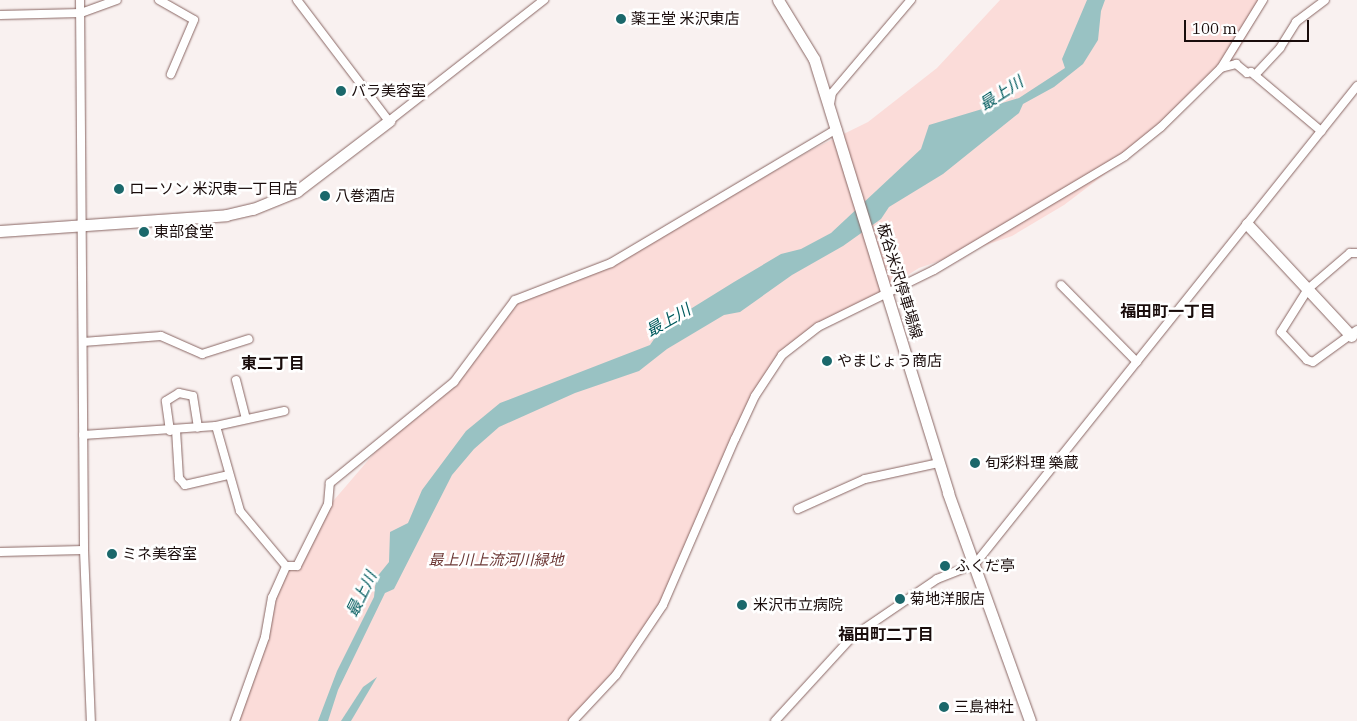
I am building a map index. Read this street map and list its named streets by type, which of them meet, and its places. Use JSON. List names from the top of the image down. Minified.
{"streets":{"main road":["板谷米沢停車場線"]},"districts":["福田町一丁目","東二丁目","福田町二丁目"],"water":["最上川"],"parks":["最上川上流河川緑地"],"places":["薬王堂 米沢東店","バラ美容室","ローソン 米沢東一丁目店","八巻酒店","東部食堂","やまじょう商店","旬彩料理 樂蔵","ミネ美容室","ふくだ亭","菊地洋服店","米沢市立病院","三島神社"],"scale_bar":"100 m"}
